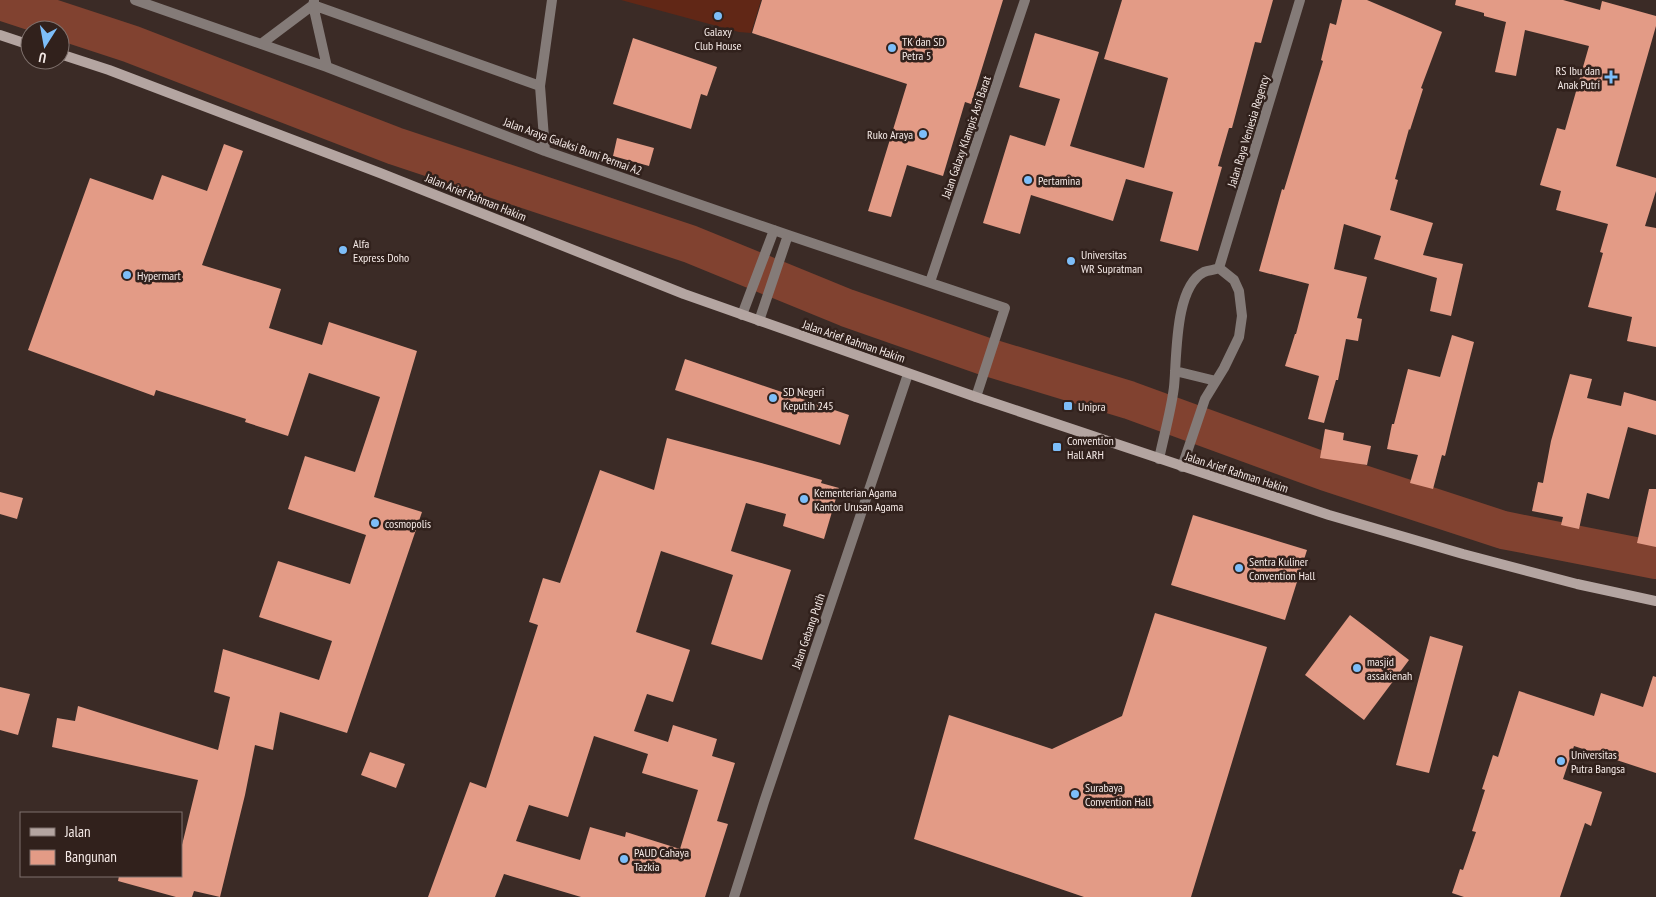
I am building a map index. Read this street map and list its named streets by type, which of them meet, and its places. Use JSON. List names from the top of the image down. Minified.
{"streets":{"main road":["Jalan Arief Rahman Hakim"],"street":["Jalan Raya Veniesia Regency","Jalan Galaxy Klampis Asri Barat","Jalan Araya Galaksi Bumi Permai A2","Jalan Gebang Putih"]},"crossings":[["Jalan Galaxy Klampis Asri Barat","Jalan Araya Galaksi Bumi Permai A2"],["Jalan Araya Galaksi Bumi Permai A2","Jalan Arief Rahman Hakim"],["Jalan Arief Rahman Hakim","Jalan Gebang Putih"]],"places":{"other":["Galaxy Club House","TK dan SD Petra 5","Ruko Araya","Pertamina","Alfa Express Doho","Universitas WR Supratman","Hypermart","SD Negeri Keputih 245","Kementerian Agama Kantor Urusan Agama","cosmopolis","Sentra Kuliner Convention Hall","masjid assakienah","Universitas Putra Bangsa","Surabaya Convention Hall","PAUD Cahaya Tazkia"],"health":["RS Ibu dan Anak Putri"],"transit":["Unipra","Convention Hall ARH"]},"legend":["Jalan","Bangunan"],"north":"bottom"}
